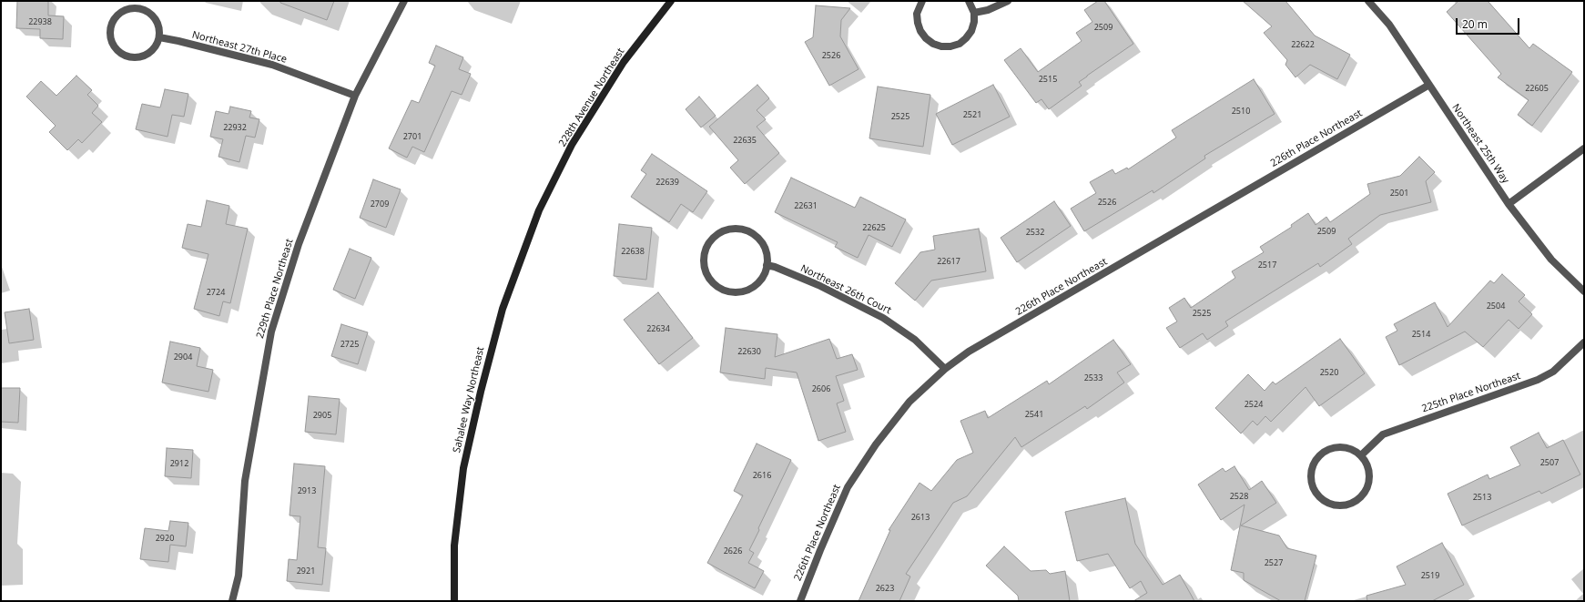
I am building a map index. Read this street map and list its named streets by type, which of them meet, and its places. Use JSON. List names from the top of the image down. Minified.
{"streets":{"main road":["228th Avenue Northeast","Sahalee Way Northeast"],"street":["Northeast 27th Place","226th Place Northeast","Northeast 25th Way","229th Place Northeast","Northeast 26th Court","225th Place Northeast"]},"crossings":[["Northeast 27th Place","229th Place Northeast"],["228th Avenue Northeast","Sahalee Way Northeast"],["226th Place Northeast","Northeast 25th Way"],["226th Place Northeast","Northeast 26th Court"]],"house_numbers":["22938","2509","22622","2526","2515","22605","2510","2521","2525","22932","2701","22635","22639","2501","2526","2709","22631","22625","2509","2532","22638","22617","2517","2724","2504","2525","22634","2514","2725","22630","2904","2520","2533","2606","2524","2541","2905","2507","2912","2616","2913","2528","2513","2613","2920","2626","2527","2921","2519","2623"],"scale_bar":"20 m"}
